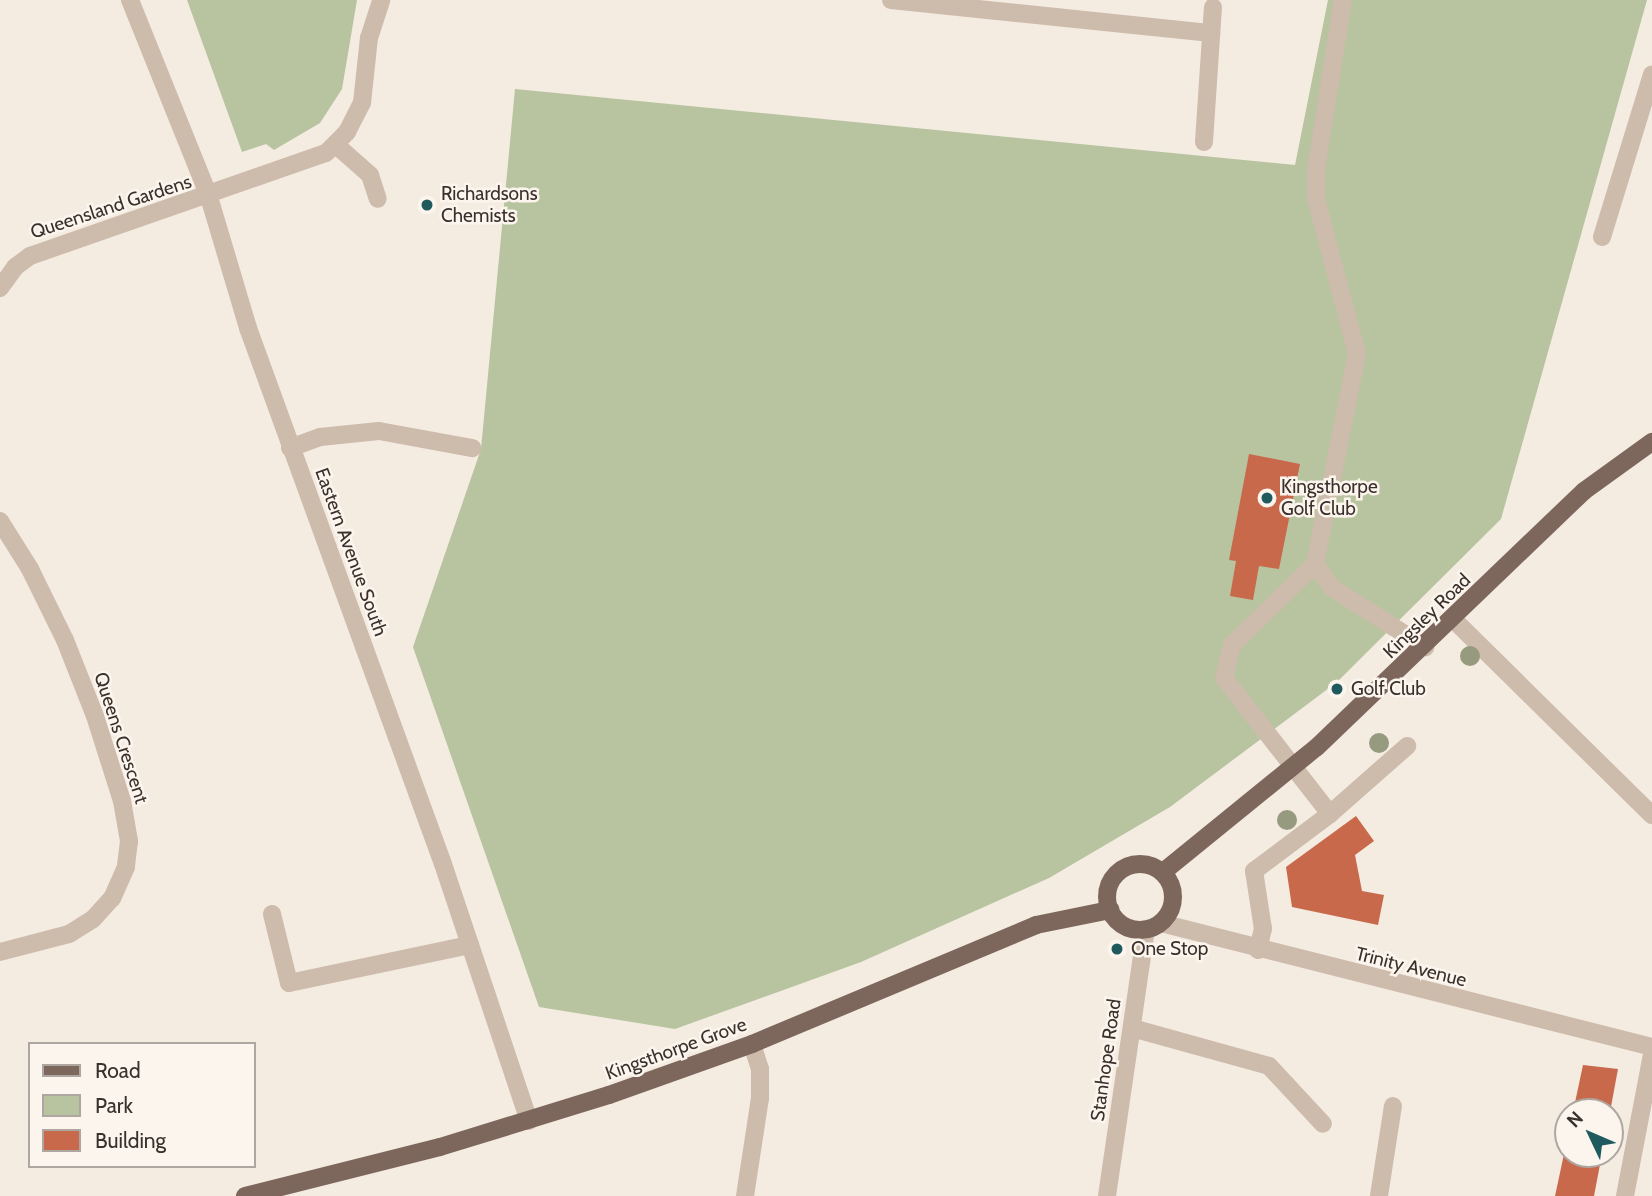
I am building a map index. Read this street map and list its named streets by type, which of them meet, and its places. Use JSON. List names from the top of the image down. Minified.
{"streets":{"main road":["Kingsley Road","Kingsthorpe Grove"],"street":["Queensland Gardens","Eastern Avenue South","Queens Crescent","Trinity Avenue","Stanhope Road"]},"crossings":[["Queensland Gardens","Eastern Avenue South"],["Eastern Avenue South","Kingsthorpe Grove"],["Kingsley Road","Trinity Avenue"],["Kingsley Road","Kingsthorpe Grove"],["Kingsley Road","Stanhope Road"],["Trinity Avenue","Kingsthorpe Grove"],["Trinity Avenue","Stanhope Road"],["Kingsthorpe Grove","Stanhope Road"]],"places":["Richardsons Chemists","Kingsthorpe Golf Club","Golf Club","One Stop"],"legend":["Road","Park","Building"],"north":"top left"}
